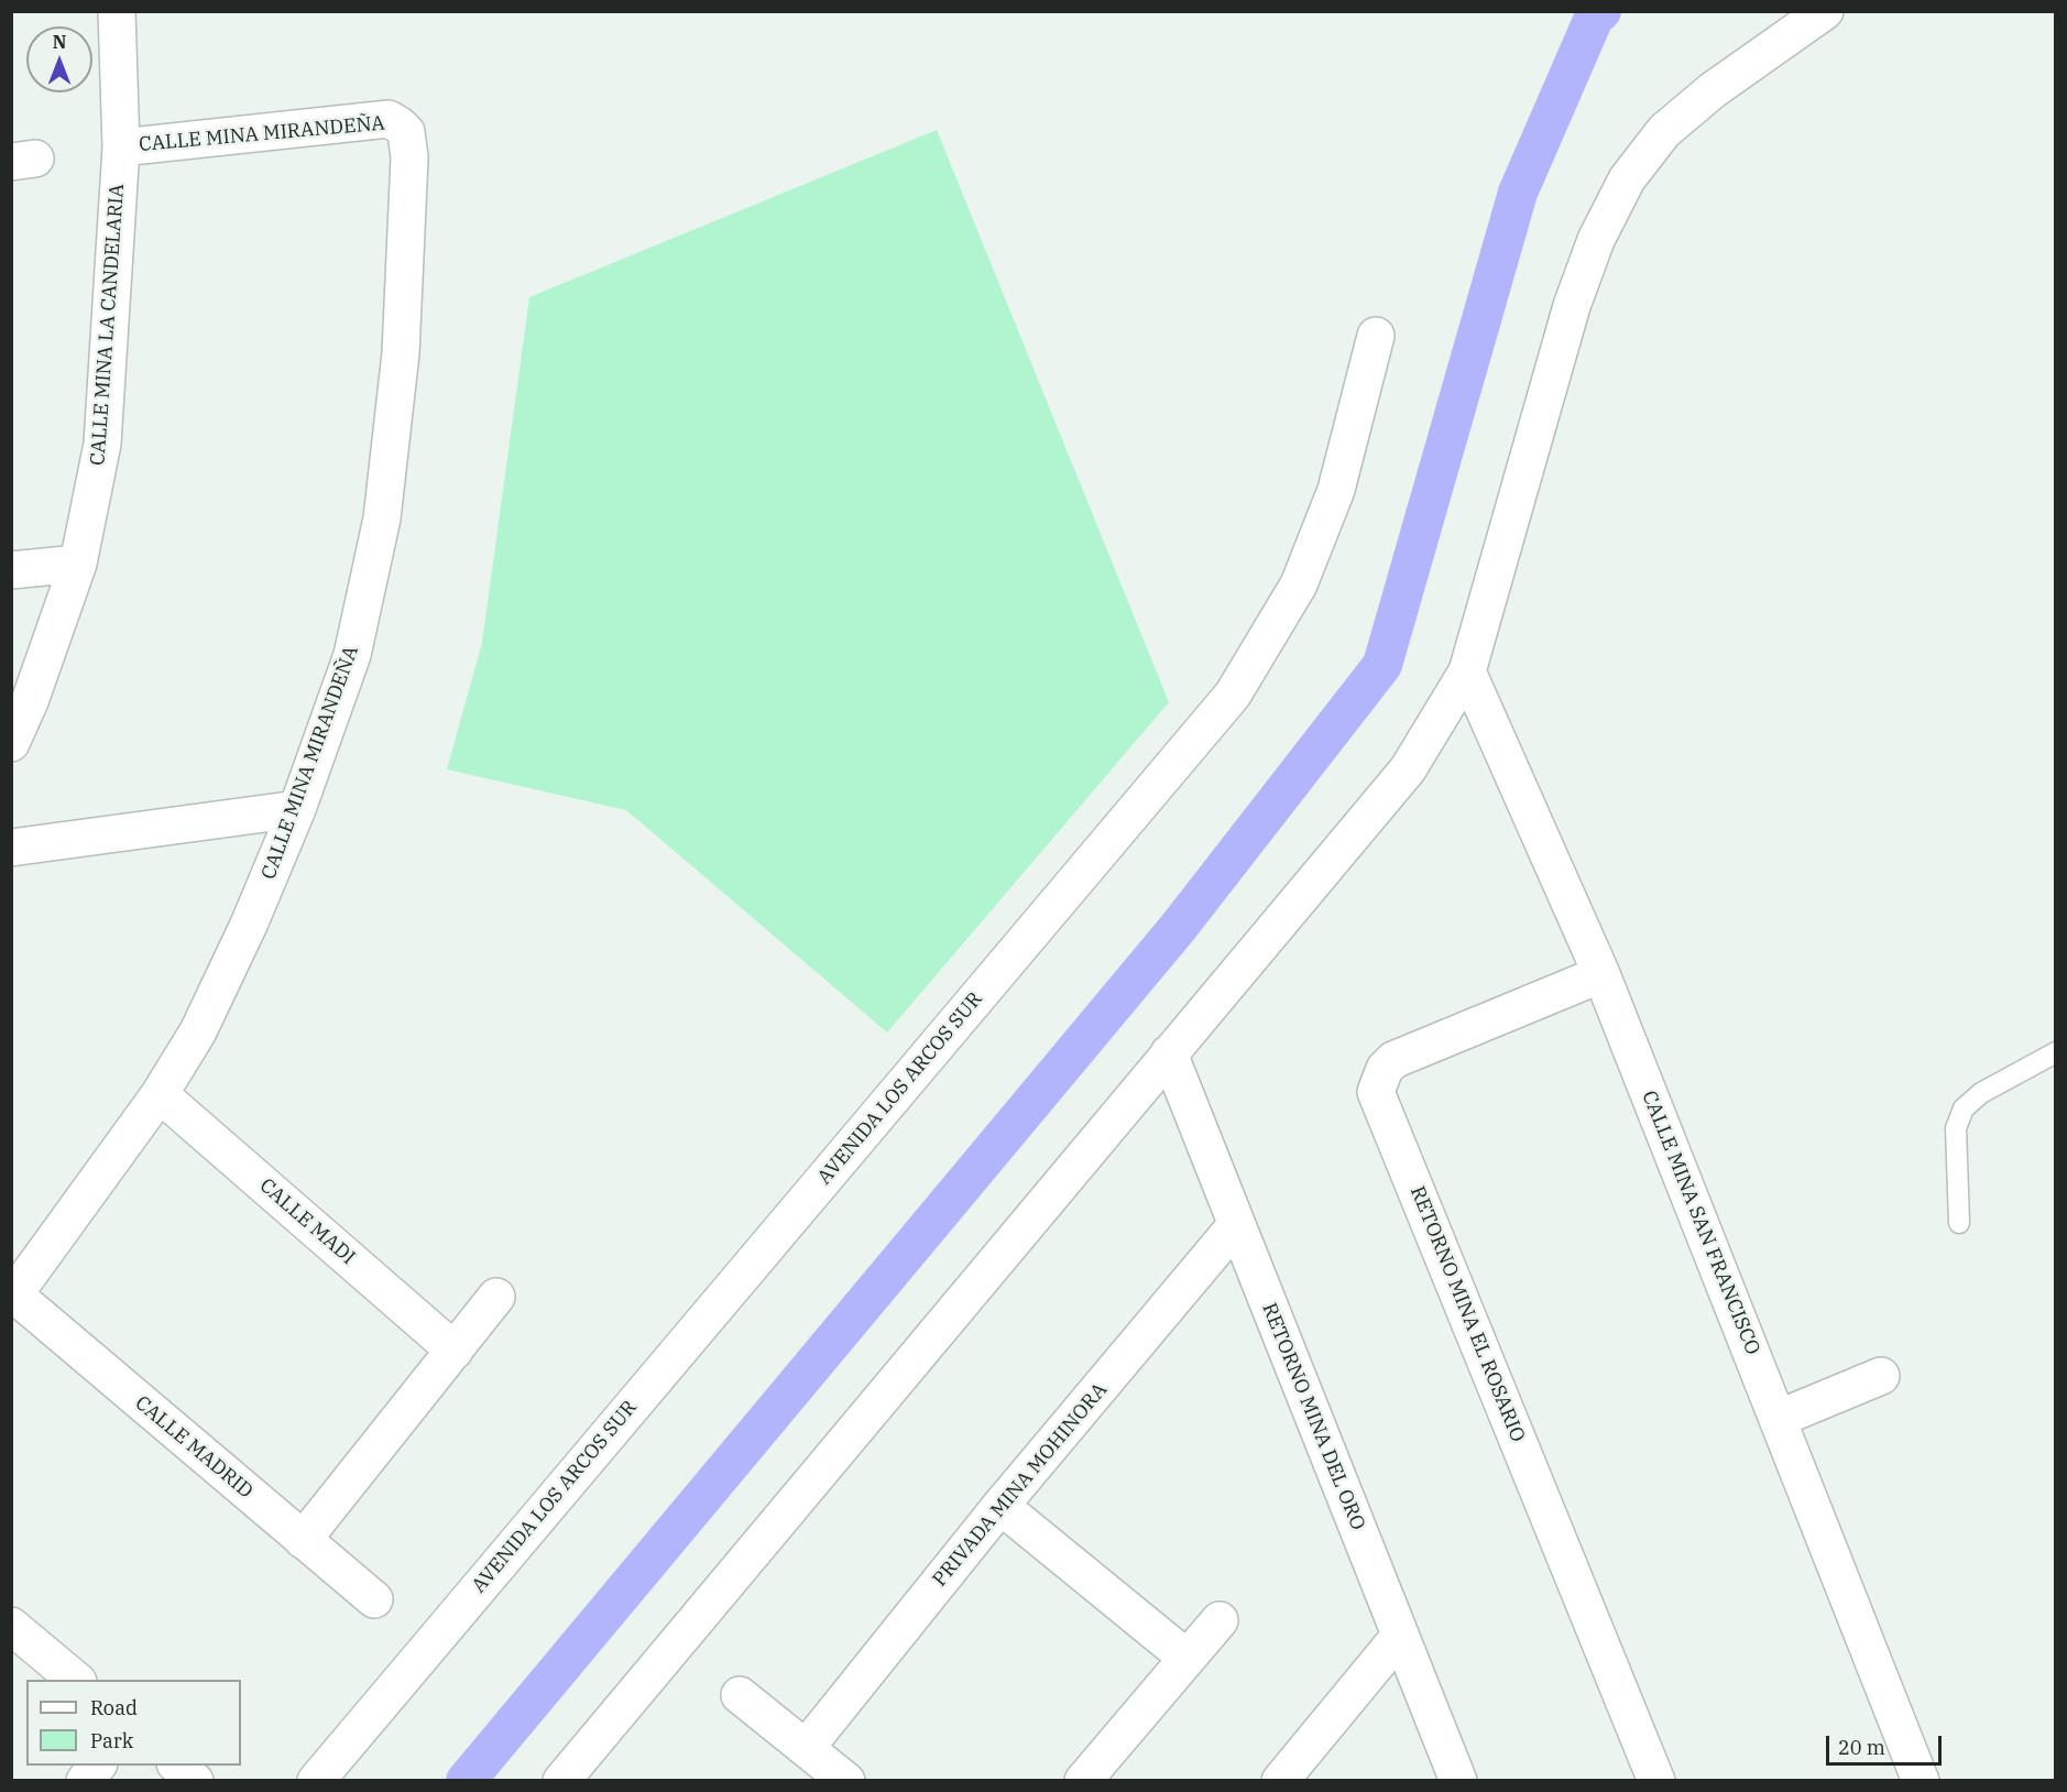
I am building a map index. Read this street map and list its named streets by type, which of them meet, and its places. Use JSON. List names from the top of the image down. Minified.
{"streets":{"street":["CALLE MINA MIRANDEÑA","CALLE MINA LA CANDELARIA","AVENIDA LOS ARCOS SUR","CALLE MADI","CALLE MINA SAN FRANCISCO","RETORNO MINA EL ROSARIO","RETORNO MINA DEL ORO","CALLE MADRID","PRIVADA MINA MOHINORA"]},"crossings":[["CALLE MINA MIRANDEÑA","CALLE MINA LA CANDELARIA"],["CALLE MINA MIRANDEÑA","CALLE MADI"],["CALLE MINA MIRANDEÑA","CALLE MADRID"],["CALLE MINA SAN FRANCISCO","RETORNO MINA EL ROSARIO"],["RETORNO MINA DEL ORO","PRIVADA MINA MOHINORA"]],"legend":["Road","Park"],"scale_bar":"20 m","north":"top"}
